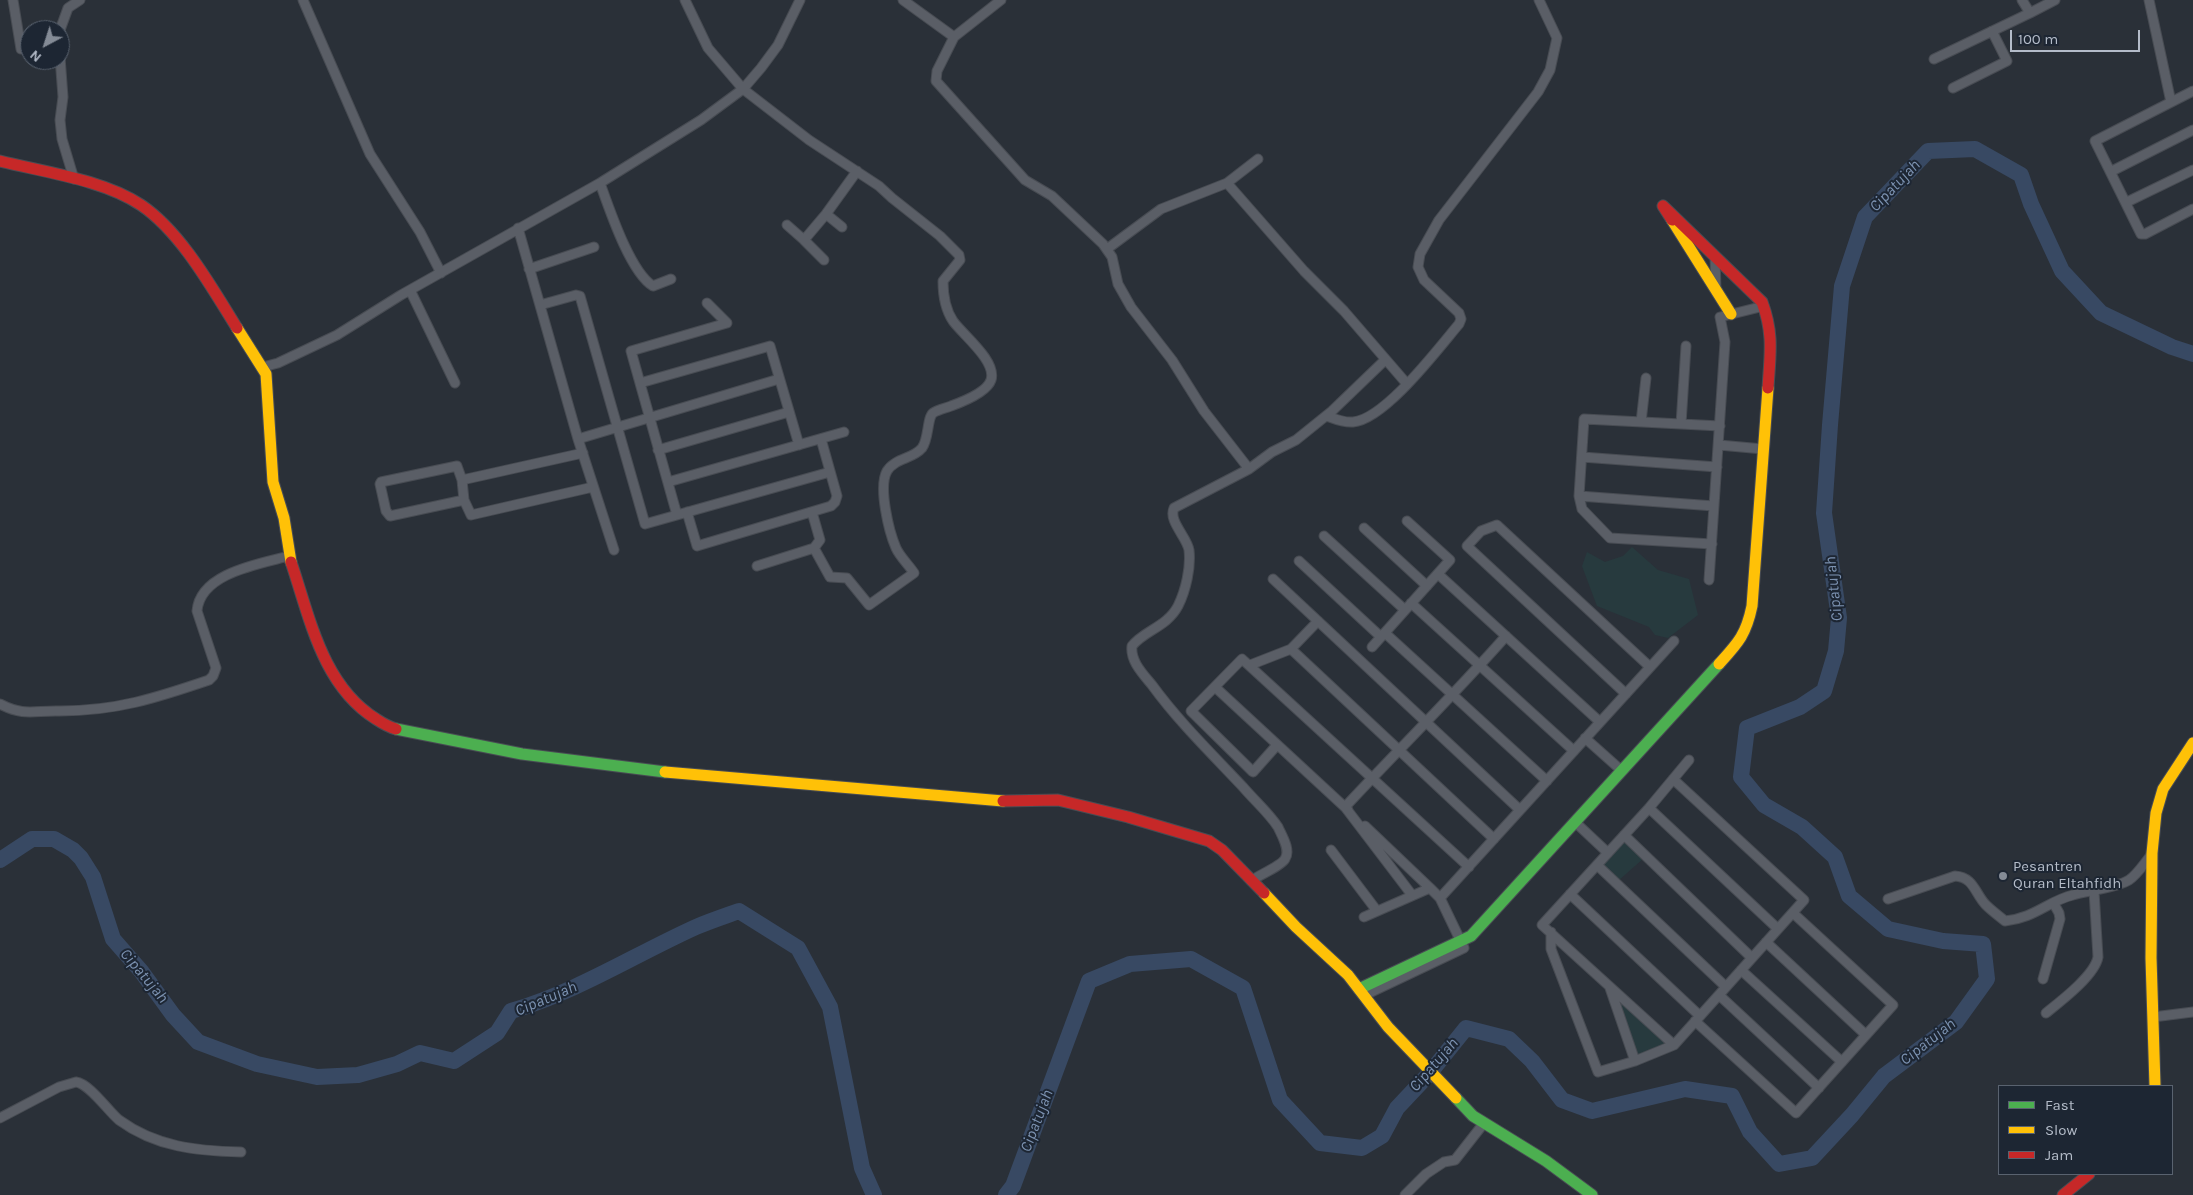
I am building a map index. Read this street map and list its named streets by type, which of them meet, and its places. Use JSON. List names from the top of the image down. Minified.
{"water":["Cipatujah"],"places":["Pesantren Quran Eltahfidh"],"legend":["Fast","Slow","Jam"],"scale_bar":"100 m","north":"bottom left"}
